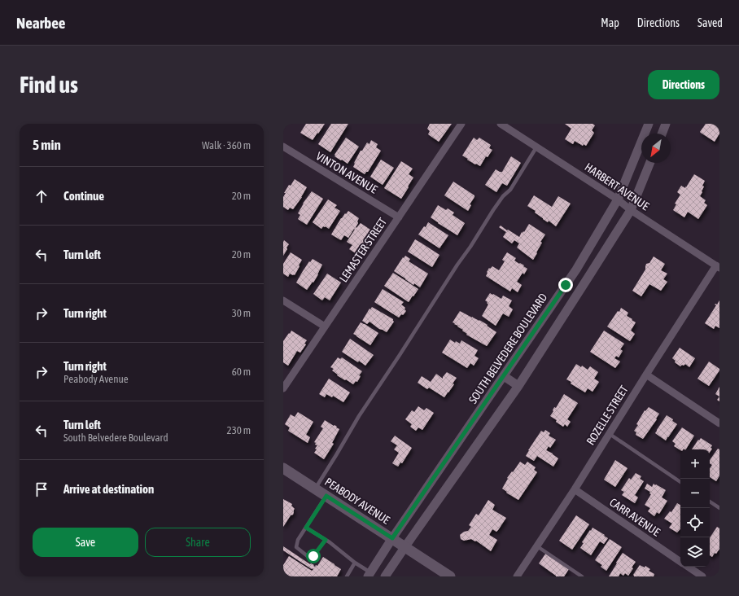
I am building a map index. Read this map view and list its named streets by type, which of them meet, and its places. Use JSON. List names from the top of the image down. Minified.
{"streets":{"main road":["PEABODY AVENUE"],"street":["VINTON AVENUE","HARBERT AVENUE","LEMASTER STREET","SOUTH BELVEDERE BOULEVARD","ROZELLE STREET","CARR AVENUE"]},"crossings":[["VINTON AVENUE","LEMASTER STREET"],["HARBERT AVENUE","SOUTH BELVEDERE BOULEVARD"],["HARBERT AVENUE","ROZELLE STREET"],["SOUTH BELVEDERE BOULEVARD","PEABODY AVENUE"],["ROZELLE STREET","CARR AVENUE"]],"north":"bottom left","page":{"header":"Nearbee","nav":["Map","Directions","Saved"],"buttons":["Directions",["Save","Share"]],"title":"Find us","heading":["5 min","Walk · 360 m"],"list":[["Continue","20 m"],["Turn left","20 m"],["Turn right","30 m"],["Turn right","Peabody Avenue","60 m"],["Turn left","South Belvedere Boulevard","230 m"],"Arrive at destination"],"map_buttons":["+","−"]}}
